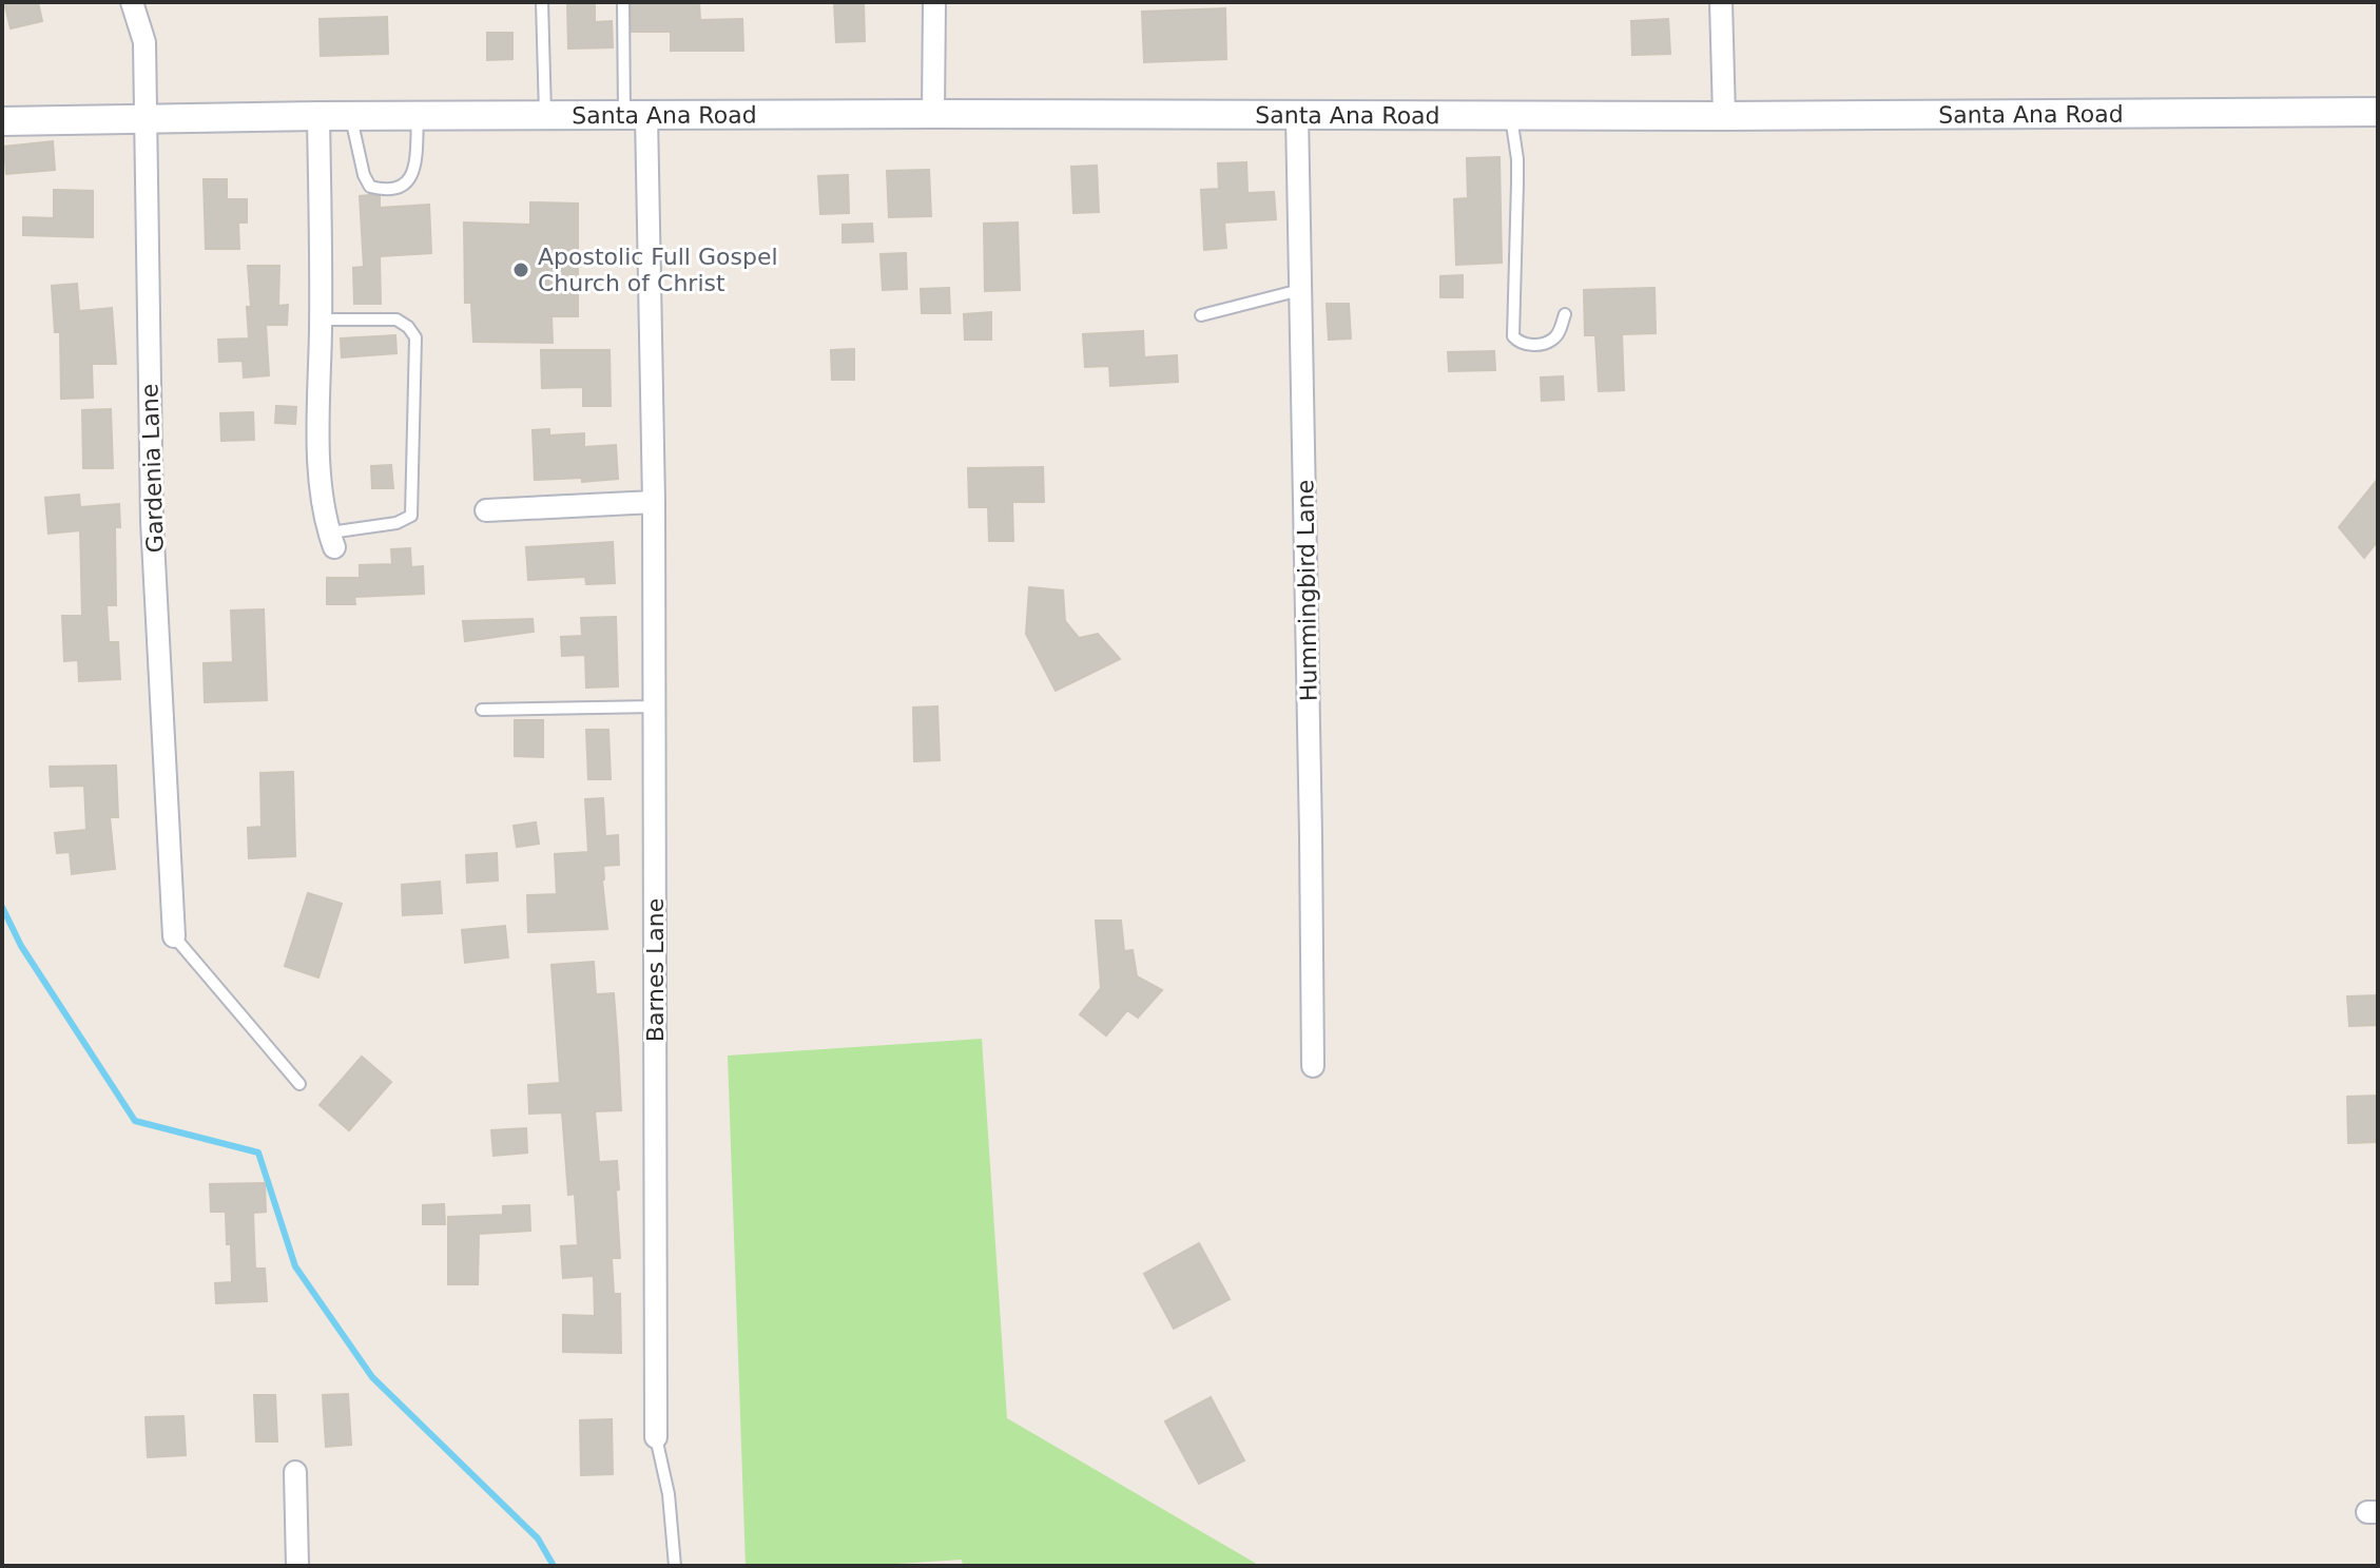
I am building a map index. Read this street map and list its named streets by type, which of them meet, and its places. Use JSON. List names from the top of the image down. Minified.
{"streets":{"street":["Santa Ana Road","Gardenia Lane","Hummingbird Lane","Barnes Lane"]},"crossings":[["Santa Ana Road","Gardenia Lane"],["Santa Ana Road","Hummingbird Lane"],["Santa Ana Road","Barnes Lane"]],"places":["Apostolic Full Gospel Church of Christ"]}
